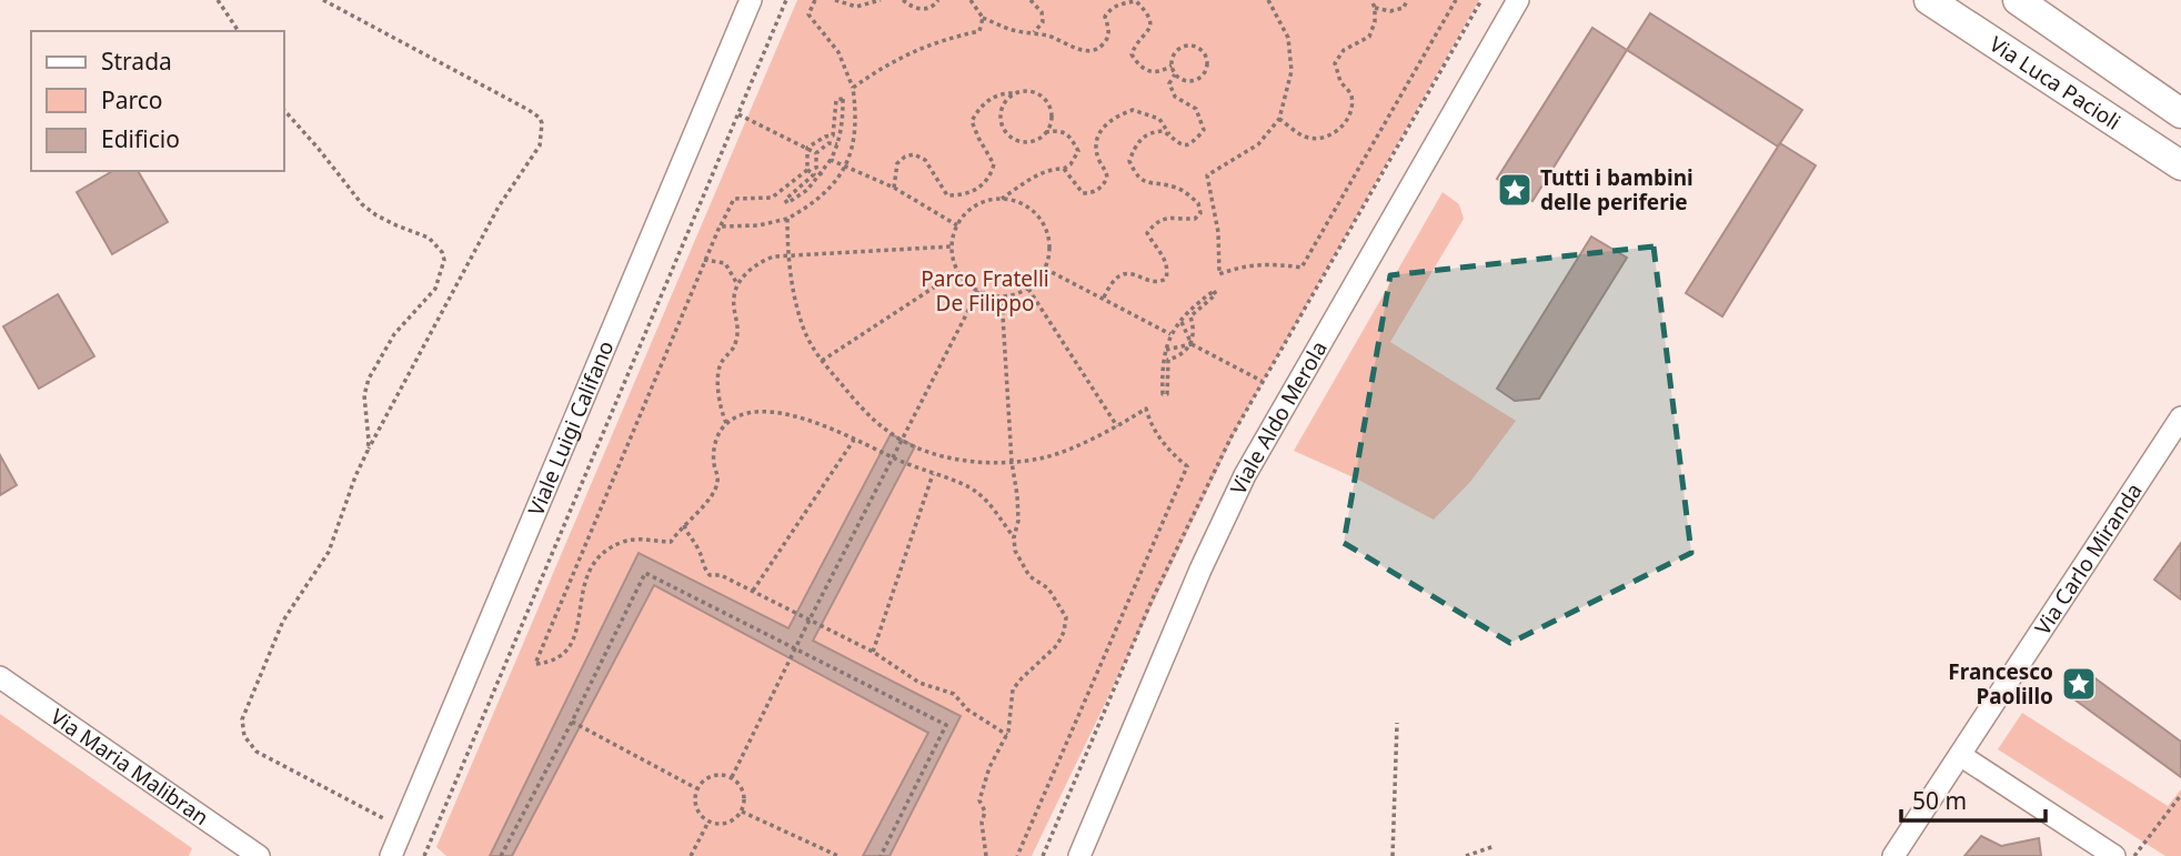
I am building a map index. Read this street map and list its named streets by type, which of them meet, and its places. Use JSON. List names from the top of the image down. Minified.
{"streets":{"main road":["Via Luca Pacioli"],"street":["Viale Aldo Merola","Viale Luigi Califano","Via Carlo Miranda","Via Maria Malibran"]},"parks":["Parco Fratelli De Filippo"],"places":{"place":["Tutti i bambini delle periferie","Francesco Paolillo"]},"legend":["Strada","Parco","Edificio"],"scale_bar":"50 m"}
